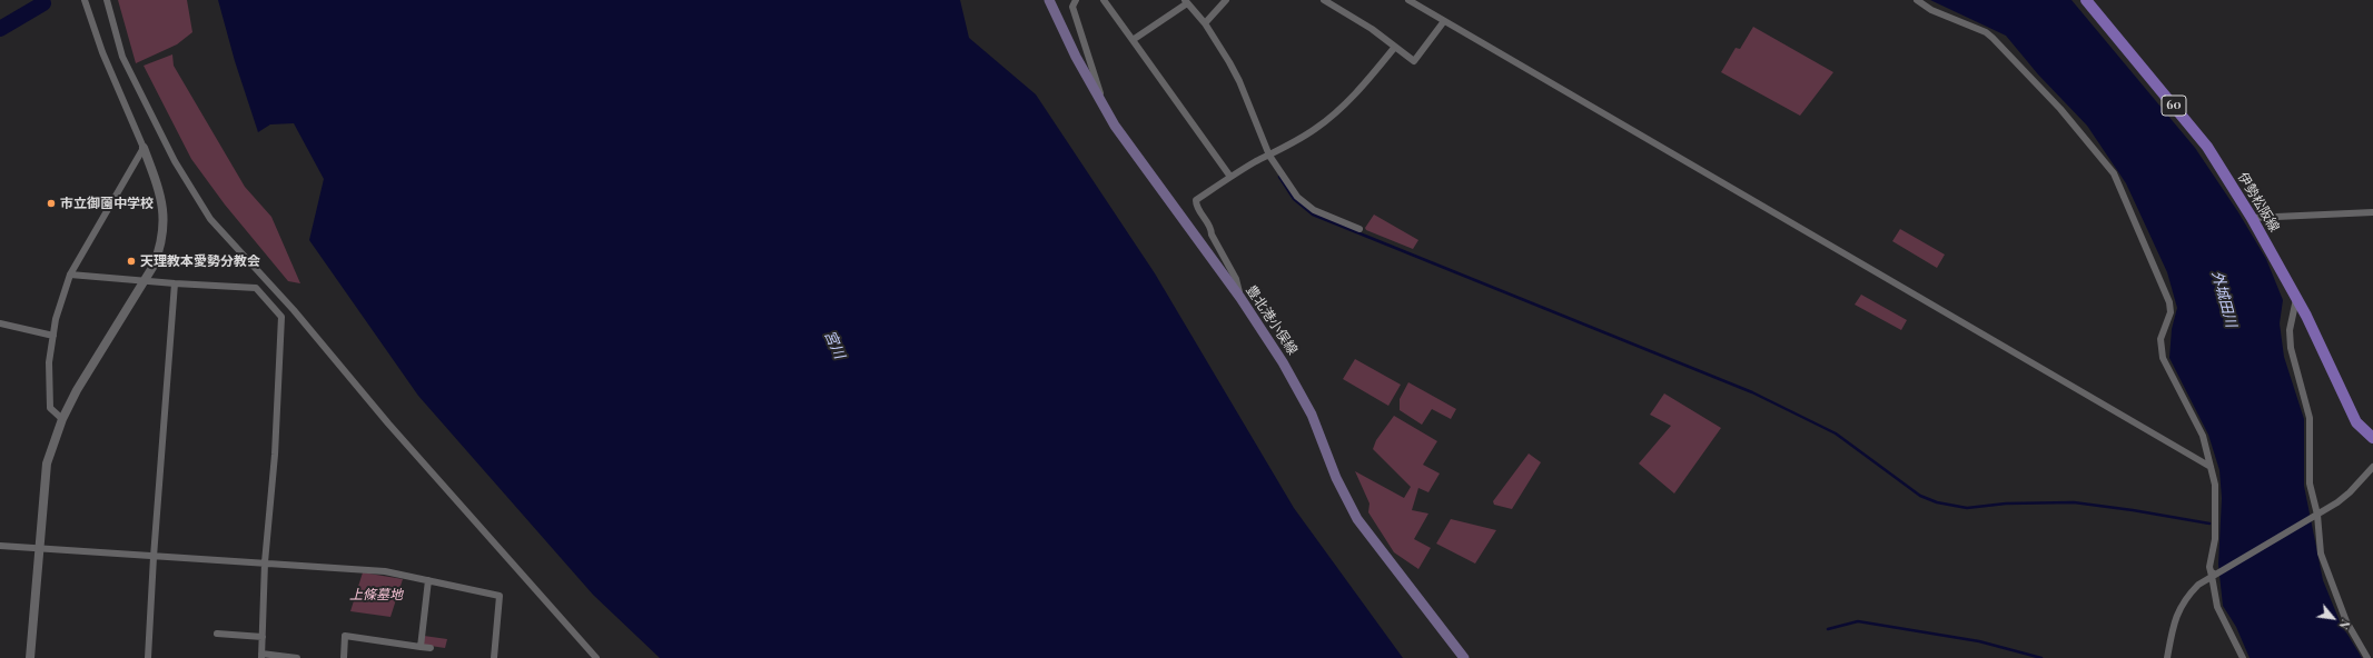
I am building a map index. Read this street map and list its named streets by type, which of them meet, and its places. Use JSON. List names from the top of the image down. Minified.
{"streets":{"main road":["60","伊勢松阪線","豊北港小俣線"]},"water":["外城田川","宮川"],"parks":["上條墓地"],"places":["市立御薗中学校","天理教本愛勢分教会"],"north":"bottom right"}
